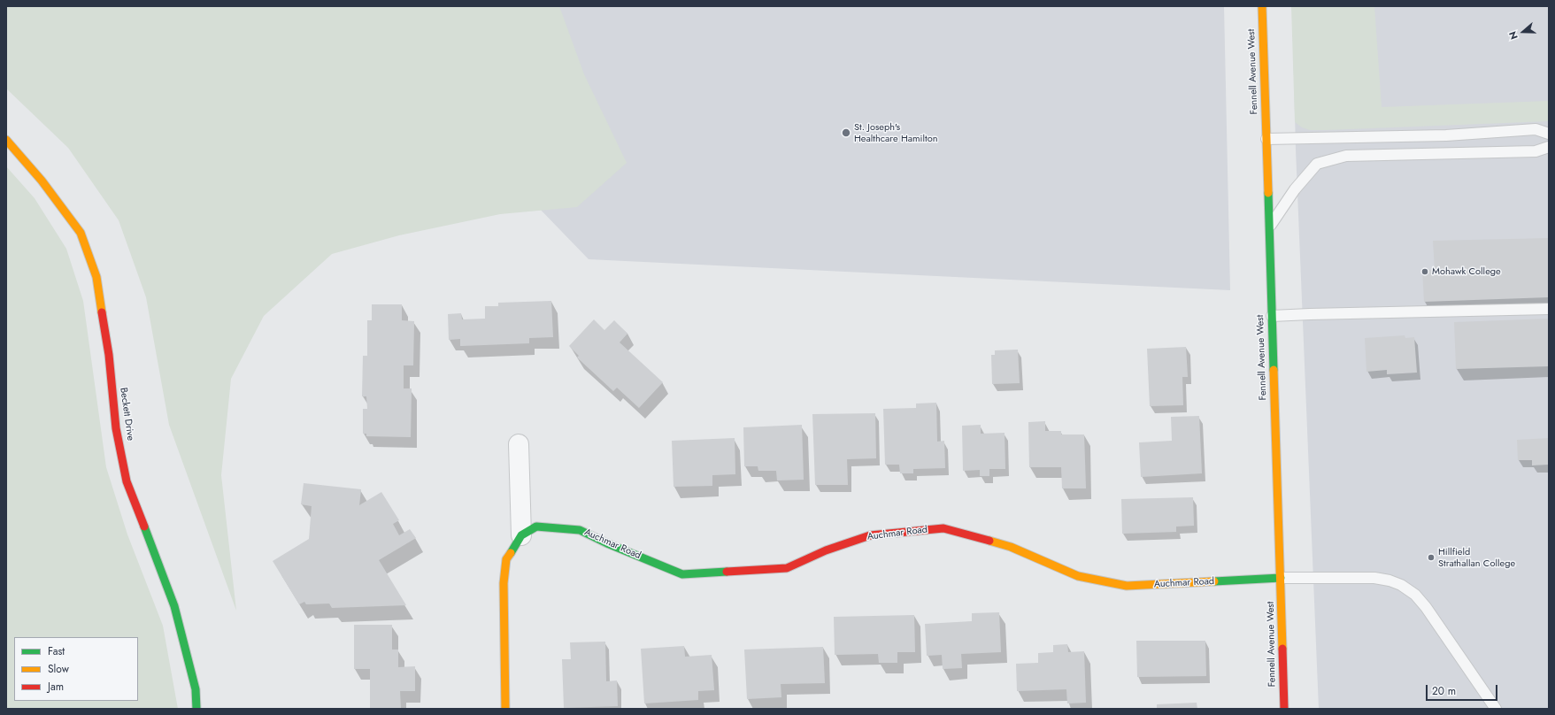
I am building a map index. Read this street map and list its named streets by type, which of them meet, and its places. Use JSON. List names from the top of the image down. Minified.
{"streets":{"main road":["Fennell Avenue West","Beckett Drive","Auchmar Road"]},"crossings":[["Fennell Avenue West","Auchmar Road"]],"places":["St. Joseph's Healthcare Hamilton","Mohawk College","Hillfield Strathallan College"],"legend":["Fast","Slow","Jam"],"scale_bar":"20 m","north":"left"}
